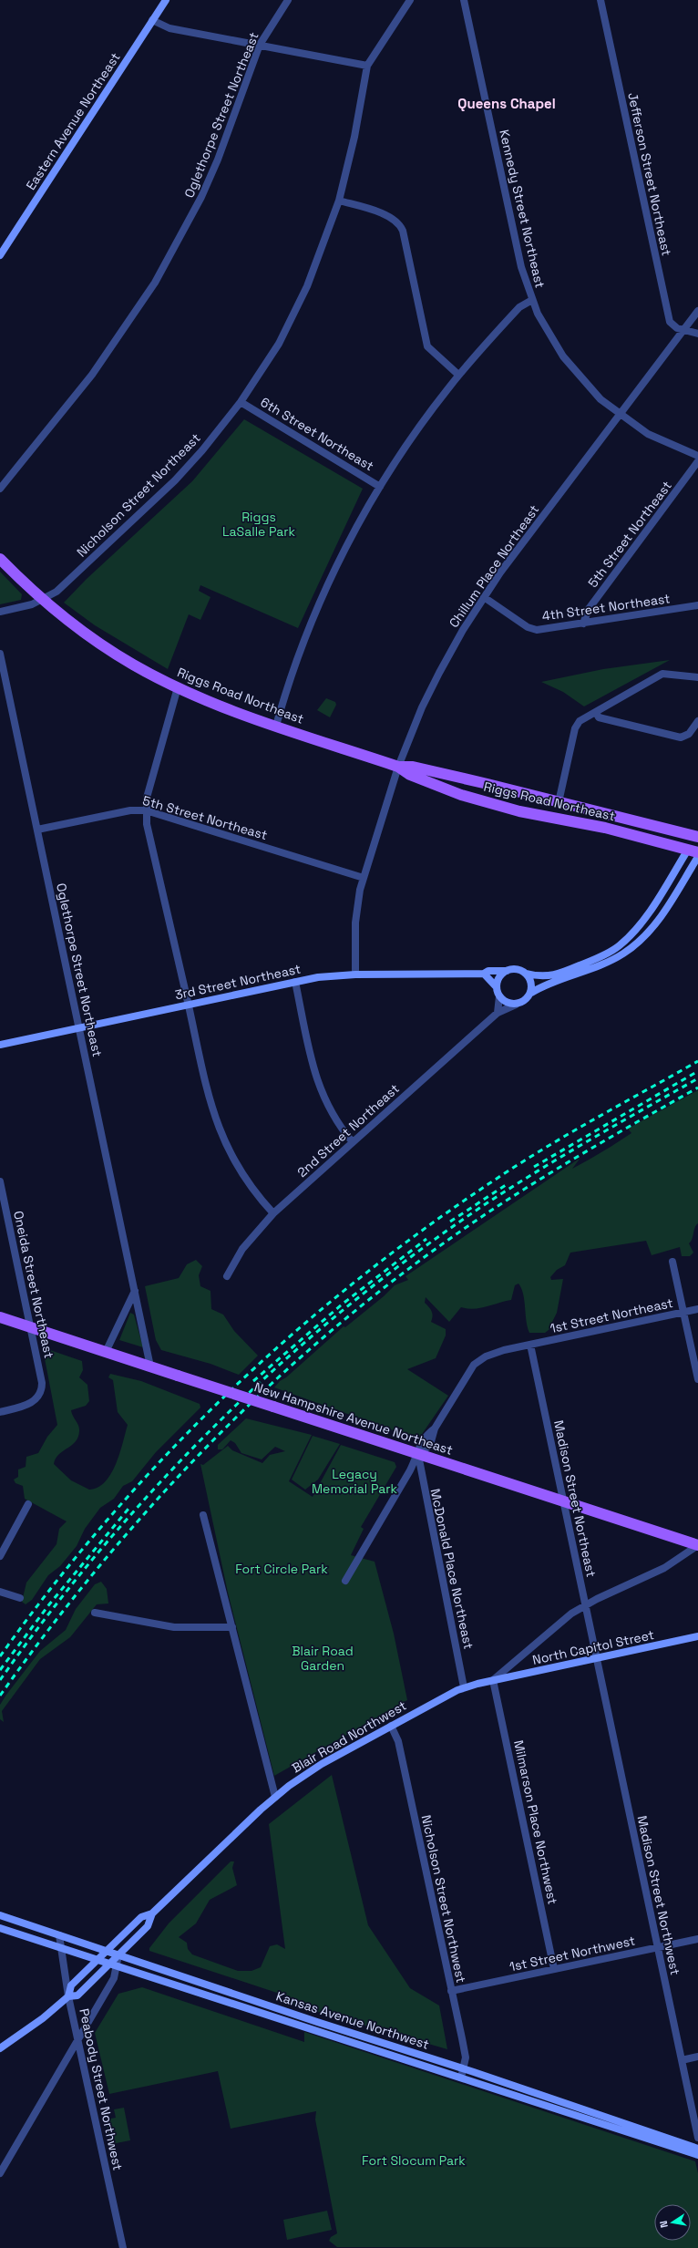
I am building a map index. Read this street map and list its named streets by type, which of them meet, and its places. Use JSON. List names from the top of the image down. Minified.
{"streets":{"main road":["Riggs Road Northeast","New Hampshire Avenue Northeast"],"street":["Oglethorpe Street Northeast","Eastern Avenue Northeast","Jefferson Street Northeast","Kennedy Street Northeast","6th Street Northeast","Nicholson Street Northeast","5th Street Northeast","Chillum Place Northeast","4th Street Northeast","3rd Street Northeast","2nd Street Northeast","Oneida Street Northeast","1st Street Northeast","Madison Street Northeast","McDonald Place Northeast","North Capitol Street","Blair Road Northwest","Milmarson Place Northwest","Madison Street Northwest","Nicholson Street Northwest","1st Street Northwest","Kansas Avenue Northwest","Peabody Street Northwest"]},"crossings":[["Oglethorpe Street Northeast","5th Street Northeast"],["Oglethorpe Street Northeast","3rd Street Northeast"],["Oglethorpe Street Northeast","New Hampshire Avenue Northeast"],["Jefferson Street Northeast","Chillum Place Northeast"],["Kennedy Street Northeast","Chillum Place Northeast"],["6th Street Northeast","Nicholson Street Northeast"],["Nicholson Street Northeast","Riggs Road Northeast"],["5th Street Northeast","Chillum Place Northeast"],["5th Street Northeast","4th Street Northeast"],["Chillum Place Northeast","4th Street Northeast"],["Chillum Place Northeast","Riggs Road Northeast"],["Chillum Place Northeast","3rd Street Northeast"],["3rd Street Northeast","2nd Street Northeast"],["Oneida Street Northeast","New Hampshire Avenue Northeast"],["1st Street Northeast","New Hampshire Avenue Northeast"],["1st Street Northeast","Madison Street Northeast"],["1st Street Northeast","McDonald Place Northeast"],["New Hampshire Avenue Northeast","Madison Street Northeast"],["New Hampshire Avenue Northeast","McDonald Place Northeast"],["Madison Street Northeast","North Capitol Street"],["Madison Street Northeast","Madison Street Northwest"],["McDonald Place Northeast","Blair Road Northwest"],["North Capitol Street","Blair Road Northwest"],["North Capitol Street","Milmarson Place Northwest"],["North Capitol Street","Madison Street Northwest"],["Blair Road Northwest","Milmarson Place Northwest"],["Blair Road Northwest","Nicholson Street Northwest"],["Blair Road Northwest","Kansas Avenue Northwest"],["Blair Road Northwest","Peabody Street Northwest"],["Milmarson Place Northwest","1st Street Northwest"],["Madison Street Northwest","1st Street Northwest"],["Nicholson Street Northwest","1st Street Northwest"],["Nicholson Street Northwest","Kansas Avenue Northwest"],["Kansas Avenue Northwest","Peabody Street Northwest"]],"districts":["Queens Chapel"],"parks":["Riggs LaSalle Park","Legacy Memorial Park","Fort Circle Park","Blair Road Garden","Fort Slocum Park"],"north":"left"}
